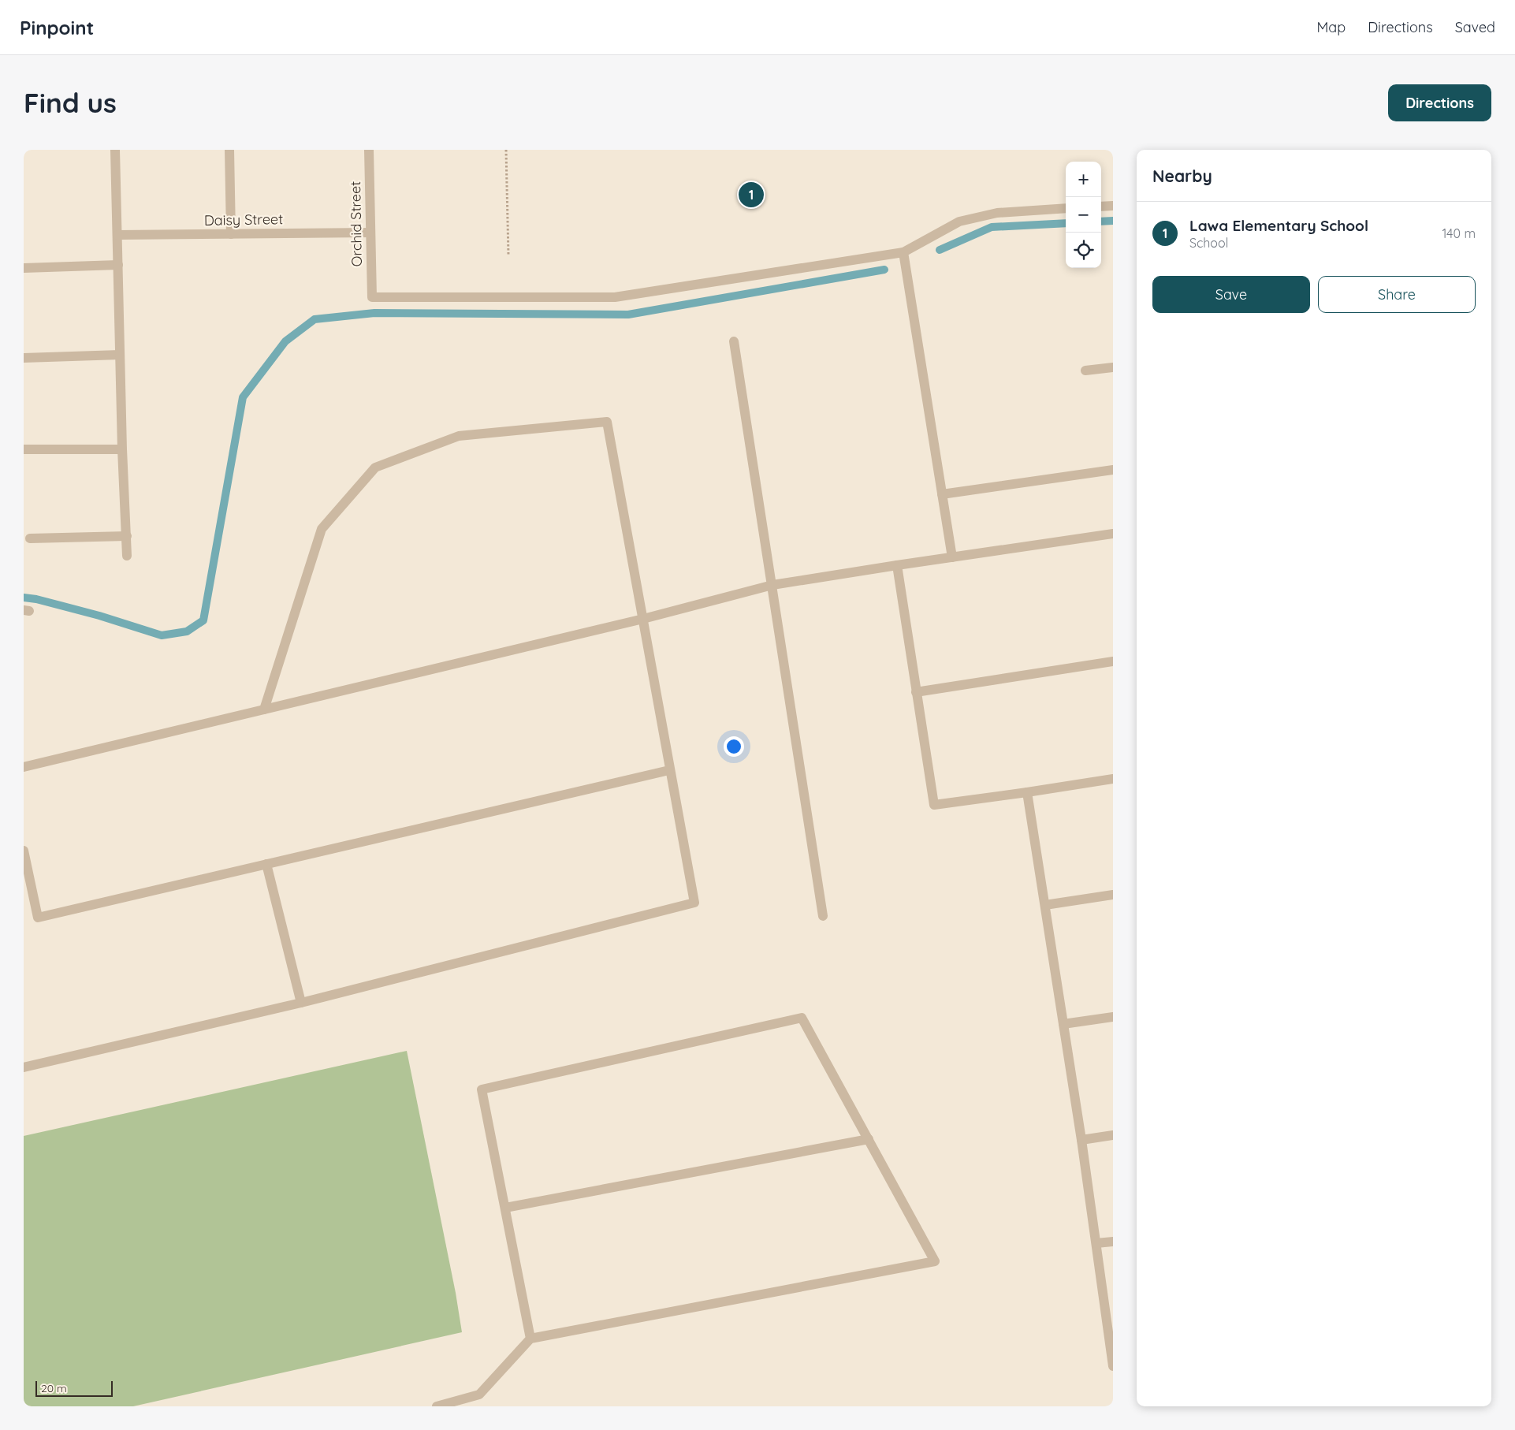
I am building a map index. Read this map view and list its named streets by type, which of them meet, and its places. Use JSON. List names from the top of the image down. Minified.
{"streets":{"street":["Daisy Street","Orchid Street"]},"crossings":[["Daisy Street","Orchid Street"]],"scale_bar":"20 m","page":{"header":"Pinpoint","nav":["Map","Directions","Saved"],"buttons":["Directions",["Save","Share"]],"title":"Find us","heading":"Nearby","map_buttons":["+","−"],"pins":"1","list":[{"mark":"1","name":"Lawa Elementary School","note":"School","value":"140 m"}],"scale":"20 m"}}
